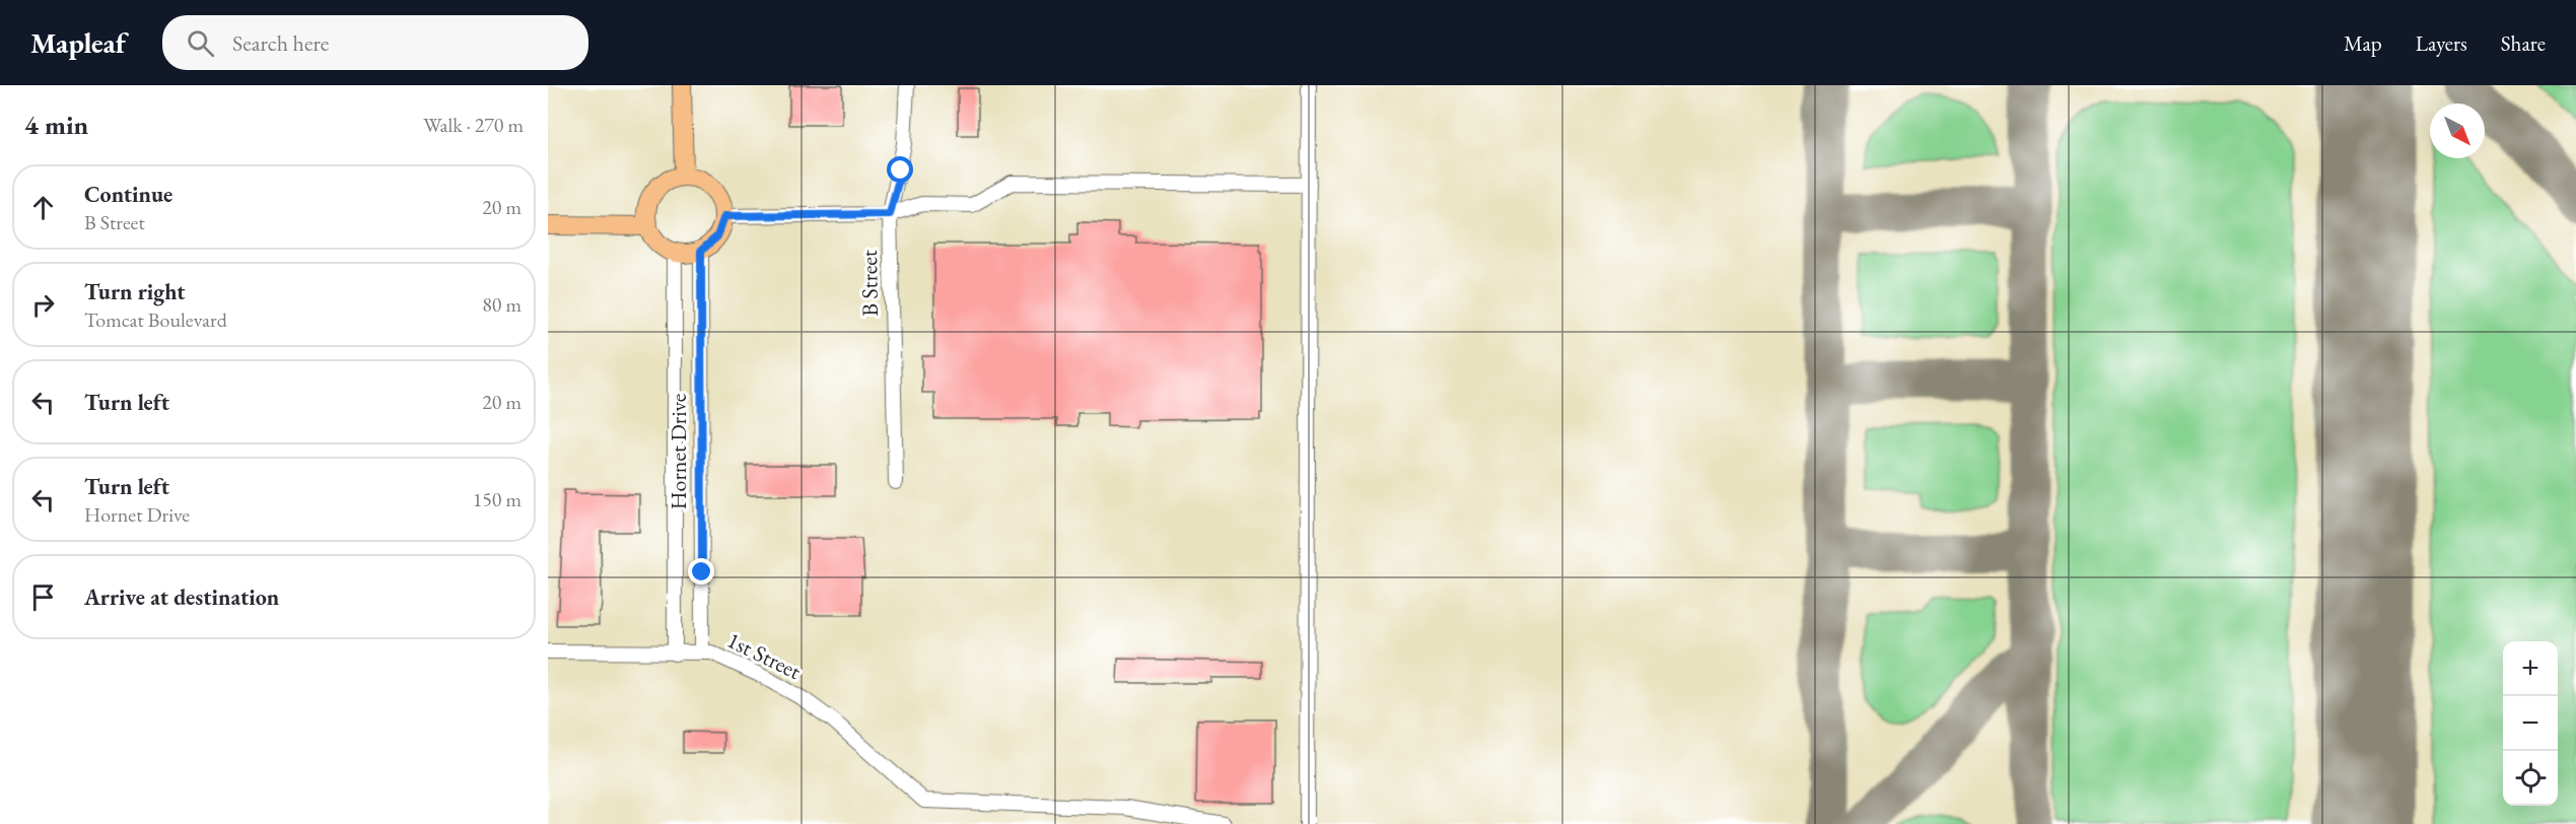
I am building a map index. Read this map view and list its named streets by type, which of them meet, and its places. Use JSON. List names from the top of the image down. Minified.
{"streets":{"street":["B Street","Hornet Drive","1st Street"]},"crossings":[["Hornet Drive","1st Street"]],"north":"bottom right","page":{"header":"Mapleaf","search":"Search here","nav":["Map","Layers","Share"],"heading":["4 min","Walk · 270 m"],"list":[["Continue","B Street","20 m"],["Turn right","Tomcat Boulevard","80 m"],["Turn left","20 m"],["Turn left","Hornet Drive","150 m"],"Arrive at destination"],"map_buttons":["+","−"]}}
